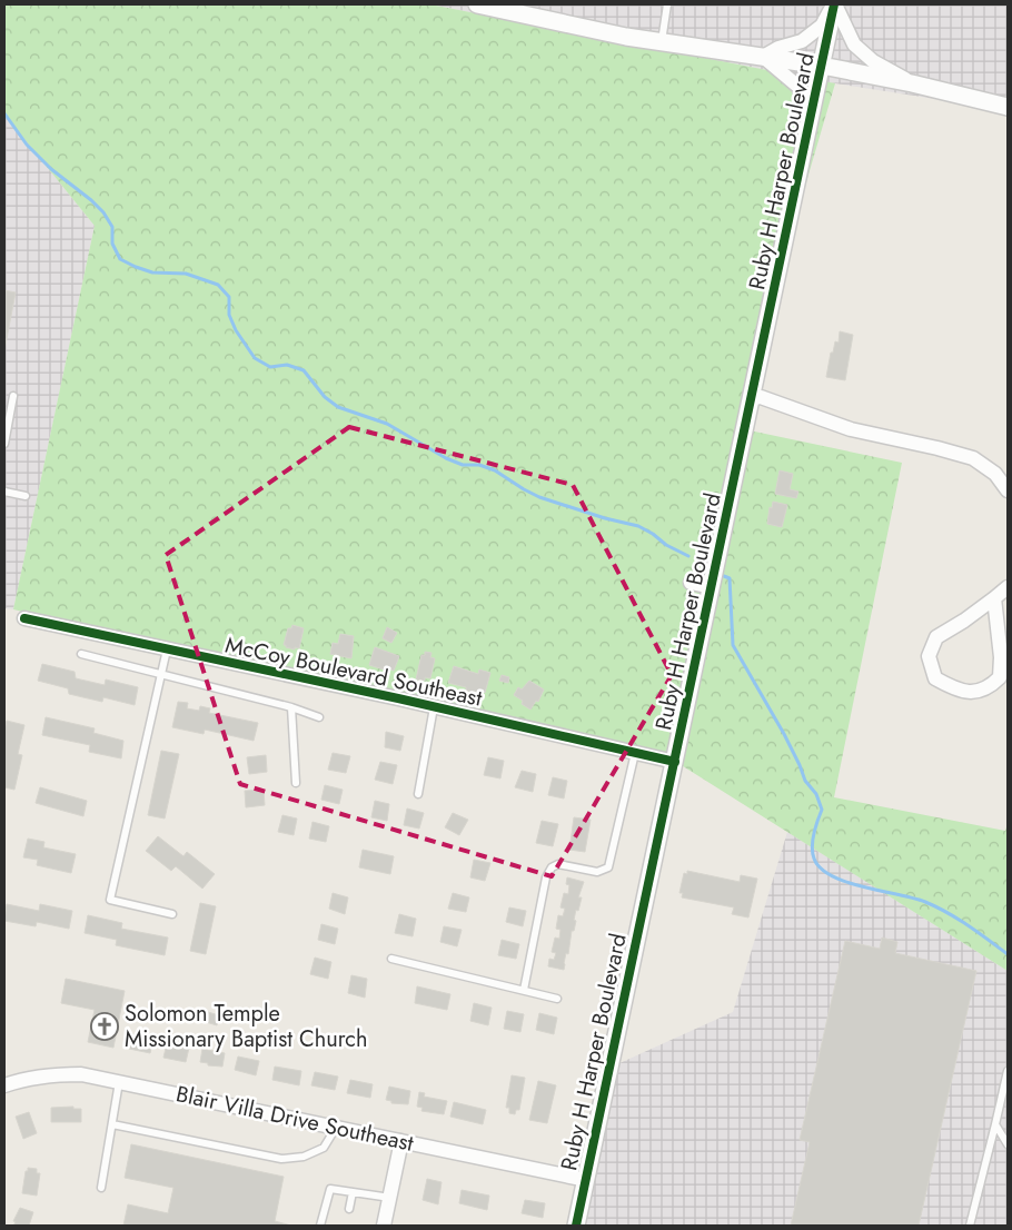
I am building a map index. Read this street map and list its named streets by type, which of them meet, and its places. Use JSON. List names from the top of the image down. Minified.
{"streets":{"street":["Ruby H Harper Boulevard","McCoy Boulevard Southeast","Blair Villa Drive Southeast"]},"crossings":[["Ruby H Harper Boulevard","McCoy Boulevard Southeast"],["Ruby H Harper Boulevard","Blair Villa Drive Southeast"]],"places":{"church":["Solomon Temple Missionary Baptist Church"]}}
